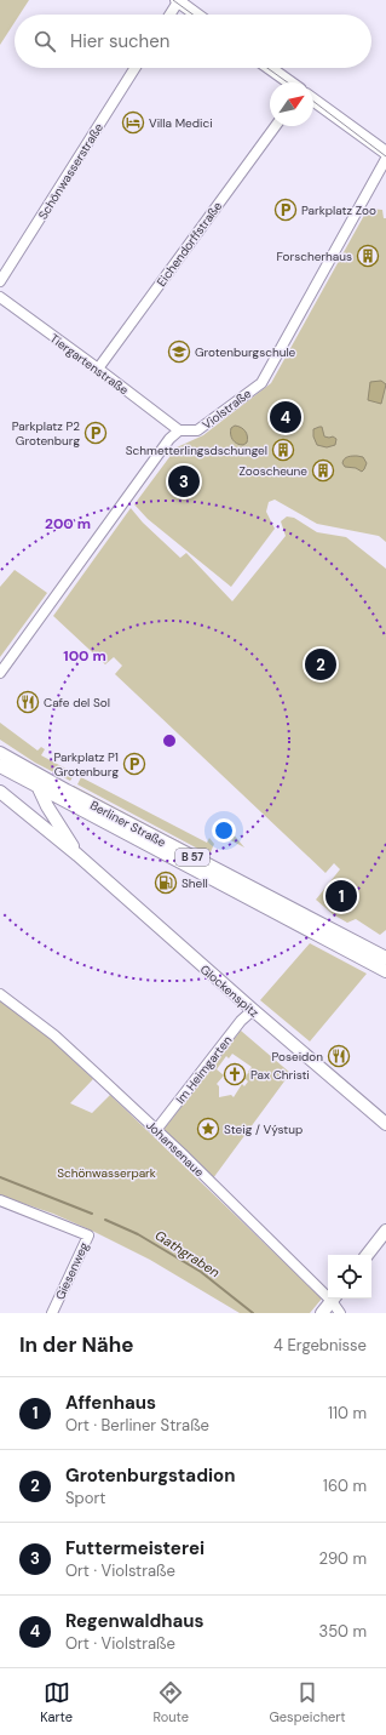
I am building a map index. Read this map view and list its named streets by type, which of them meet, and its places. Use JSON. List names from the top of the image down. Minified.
{"streets":{"main road":["Berliner Straße","B 57","Glockenspitz"],"street":["Schönwasserstraße","Eichendorffstraße","Tiergartenstraße","Violstraße","Im Heimgarten","Johansenaue","Giesenweg"]},"crossings":[["Eichendorffstraße","Tiergartenstraße"],["Tiergartenstraße","Violstraße"],["Berliner Straße","Glockenspitz"],["Glockenspitz","Im Heimgarten"],["Im Heimgarten","Johansenaue"]],"water":["Gathgraben"],"parks":["Schönwasserpark"],"places":{"hotel":["Villa Medici"],"parking":["Parkplatz Zoo","Parkplatz P2 Grotenburg","Parkplatz P1 Grotenburg"],"building":["Forscherhaus","Schmetterlingsdschungel","Zooscheune"],"school or university":["Grotenburgschule"],"restaurant":["Cafe del Sol","Poseidon"],"fuel station":["Shell"],"church":["Pax Christi"],"place":["Steig / Výstup"]},"north":"top right","page":{"search":"Hier suchen","pins":["4","3","2","1"],"heading":["In der Nähe","4 Ergebnisse"],"list":[{"mark":"1","name":"Affenhaus","note":"Ort · Berliner Straße","value":"110 m"},{"mark":"2","name":"Grotenburgstadion","note":"Sport","value":"160 m"},{"mark":"3","name":"Futtermeisterei","note":"Ort · Violstraße","value":"290 m"},{"mark":"4","name":"Regenwaldhaus","note":"Ort · Violstraße","value":"350 m"}],"nav":["Karte","Route","Gespeichert"]},"rings":["200 m","100 m"]}
